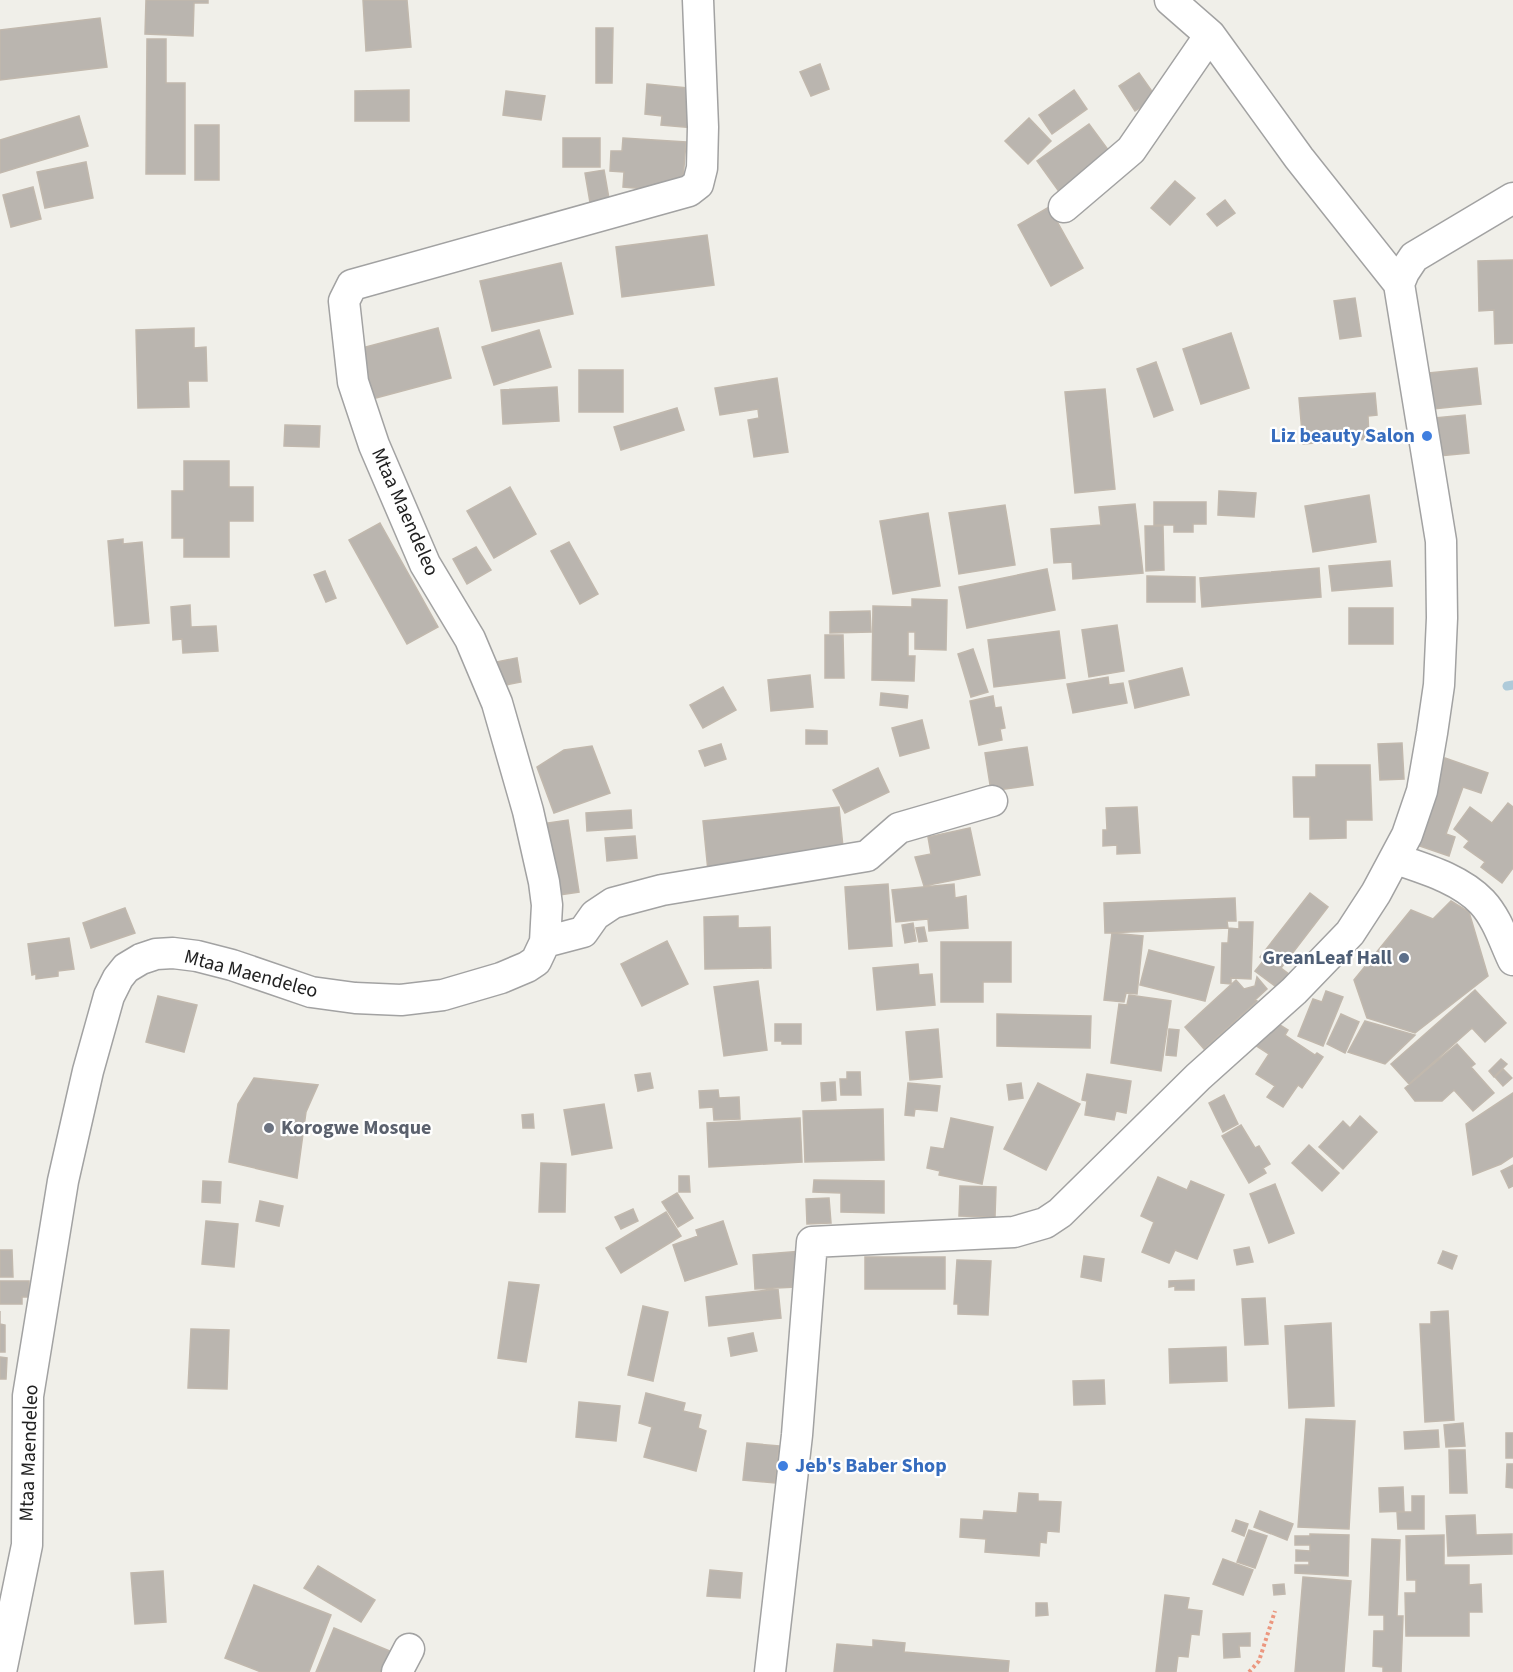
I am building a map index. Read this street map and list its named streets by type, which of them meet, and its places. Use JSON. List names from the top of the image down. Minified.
{"streets":{"street":["Mtaa Maendeleo"]},"places":["Liz beauty Salon","GreanLeaf Hall","Korogwe Mosque","Jeb's Baber Shop"]}
